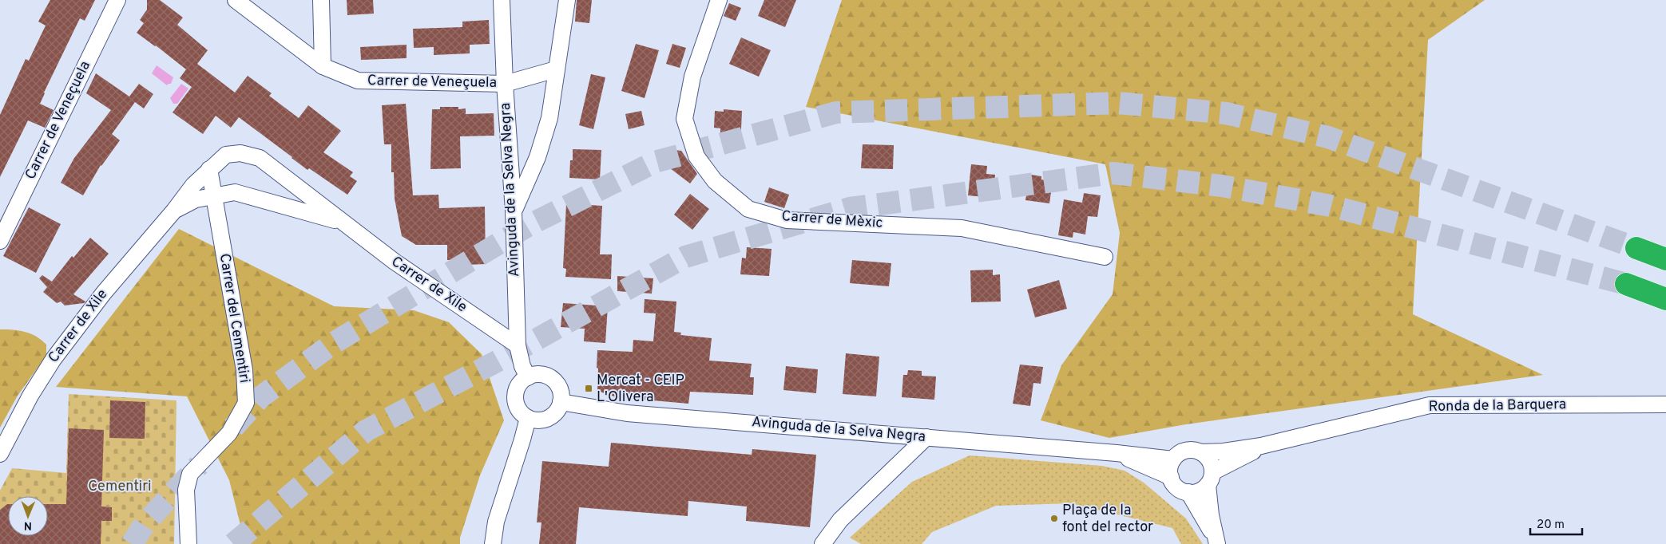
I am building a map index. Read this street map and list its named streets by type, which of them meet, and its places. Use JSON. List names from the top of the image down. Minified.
{"streets":{"street":["Carrer de Veneçuela","Avinguda de la Selva Negra","Carrer de Mèxic","Carrer de Xile","Carrer del Cementiri","Ronda de la Barquera"]},"crossings":[["Carrer de Veneçuela","Avinguda de la Selva Negra"],["Avinguda de la Selva Negra","Carrer de Xile"],["Avinguda de la Selva Negra","Ronda de la Barquera"],["Carrer de Xile","Carrer del Cementiri"]],"parks":["Cementiri"],"places":{"transit":["Mercat - CEIP L'Olivera"],"other":["Plaça de la font del rector"]},"scale_bar":"20 m","north":"bottom"}
